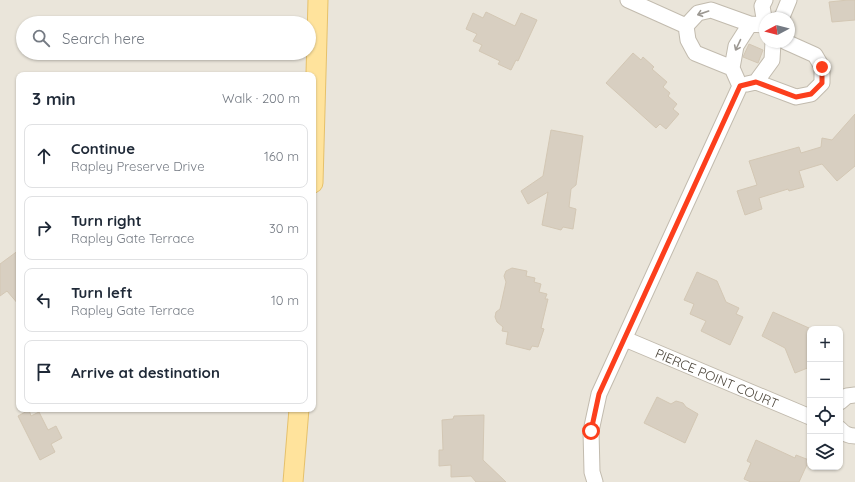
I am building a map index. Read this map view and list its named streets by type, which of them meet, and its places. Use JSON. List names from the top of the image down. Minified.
{"streets":{"street":["PIERCE POINT COURT"]},"north":"left","page":{"search":"Search here","heading":["3 min","Walk · 200 m"],"list":[["Continue","Rapley Preserve Drive","160 m"],["Turn right","Rapley Gate Terrace","30 m"],["Turn left","Rapley Gate Terrace","10 m"],"Arrive at destination"],"map_buttons":["+","−"]}}
